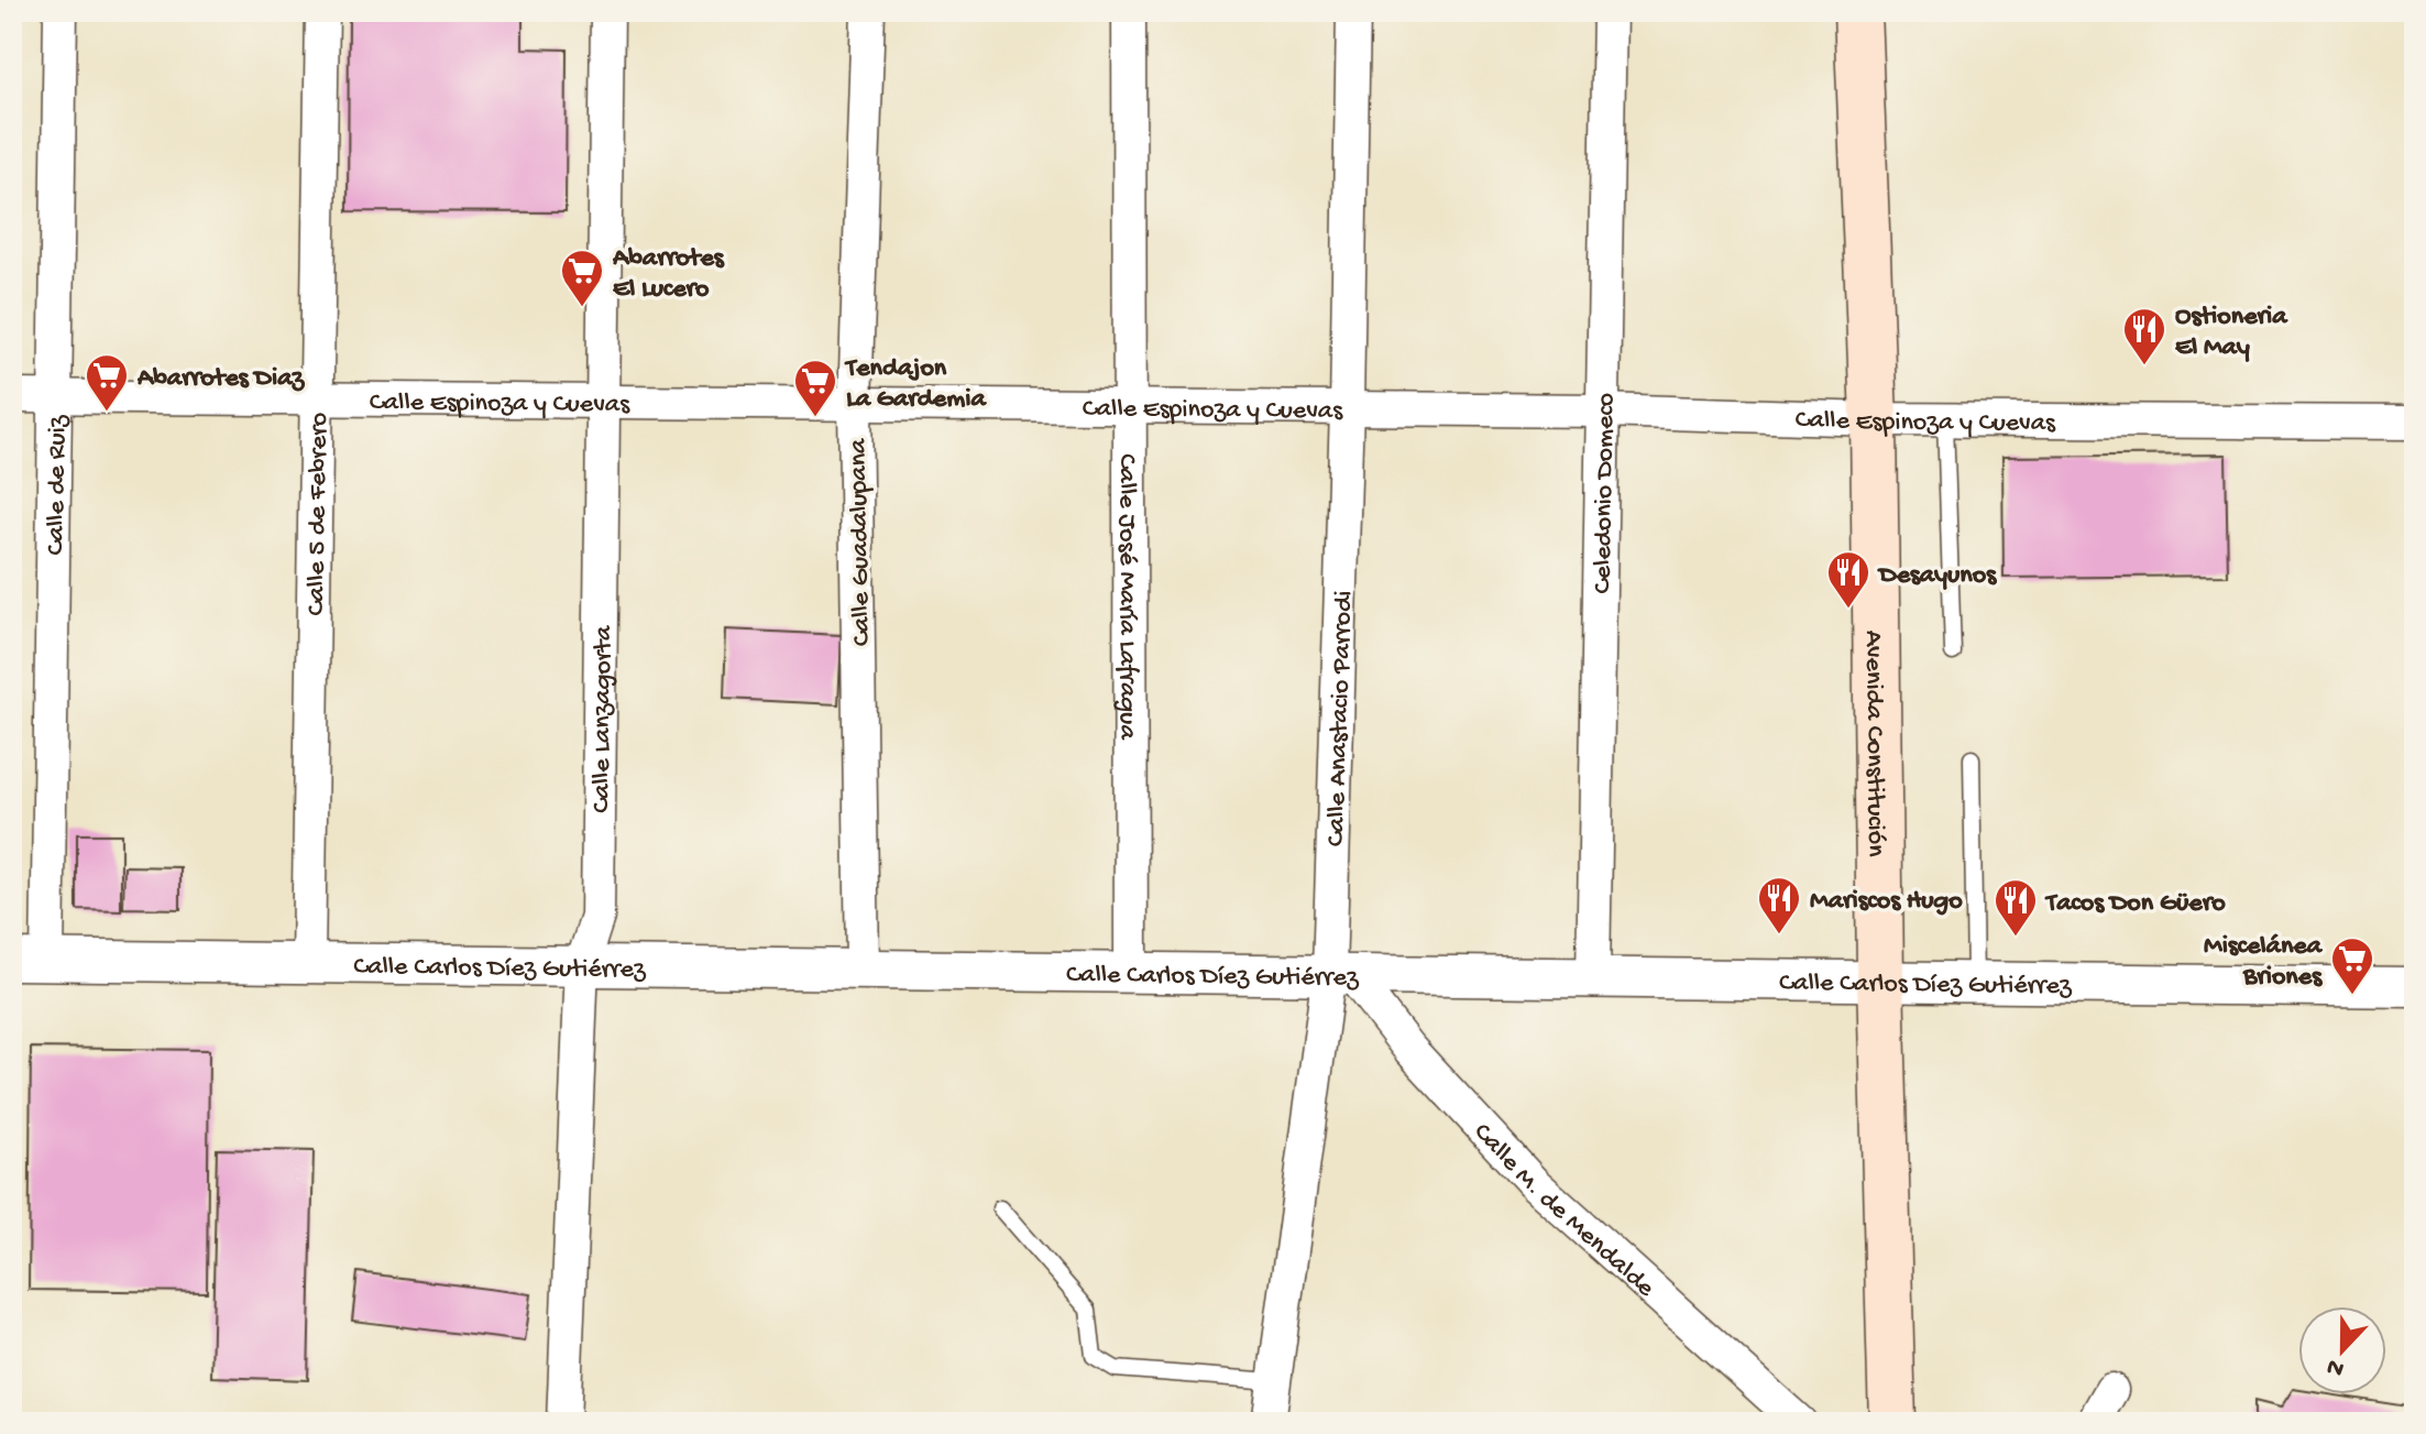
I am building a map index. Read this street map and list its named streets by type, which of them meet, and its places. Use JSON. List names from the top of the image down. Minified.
{"streets":{"main road":["Avenida Constitución"],"street":["Calle Espinoza y Cuevas","Calle de Ruiz","Celedonio Domeco","Calle 5 de Febrero","Calle Guadalupana","Calle José María Lafragua","Calle Lanzagorta","Calle Anastacio Parrodi","Calle Carlos Díez Gutiérrez","Calle M. de Mendalde"]},"crossings":[["Calle Espinoza y Cuevas","Calle de Ruiz"],["Calle Espinoza y Cuevas","Celedonio Domeco"],["Calle Espinoza y Cuevas","Calle 5 de Febrero"],["Calle Espinoza y Cuevas","Calle Guadalupana"],["Calle Espinoza y Cuevas","Calle José María Lafragua"],["Calle Espinoza y Cuevas","Calle Lanzagorta"],["Calle Espinoza y Cuevas","Calle Anastacio Parrodi"],["Calle Espinoza y Cuevas","Avenida Constitución"],["Calle de Ruiz","Calle Carlos Díez Gutiérrez"],["Celedonio Domeco","Calle Carlos Díez Gutiérrez"],["Calle 5 de Febrero","Calle Carlos Díez Gutiérrez"],["Calle Guadalupana","Calle Carlos Díez Gutiérrez"],["Calle José María Lafragua","Calle Carlos Díez Gutiérrez"],["Calle Lanzagorta","Calle Carlos Díez Gutiérrez"],["Calle Anastacio Parrodi","Calle Carlos Díez Gutiérrez"],["Calle Anastacio Parrodi","Calle M. de Mendalde"],["Avenida Constitución","Calle Carlos Díez Gutiérrez"],["Calle Carlos Díez Gutiérrez","Calle M. de Mendalde"]],"places":{"supermarket":["Abarrotes El Lucero","Abarrotes Diaz","Tendajon La Gardemia","Miscelánea Briones"],"restaurant":["Ostioneria El May","Desayunos","Mariscos Hugo","Tacos Don Güero"]},"north":"bottom"}
